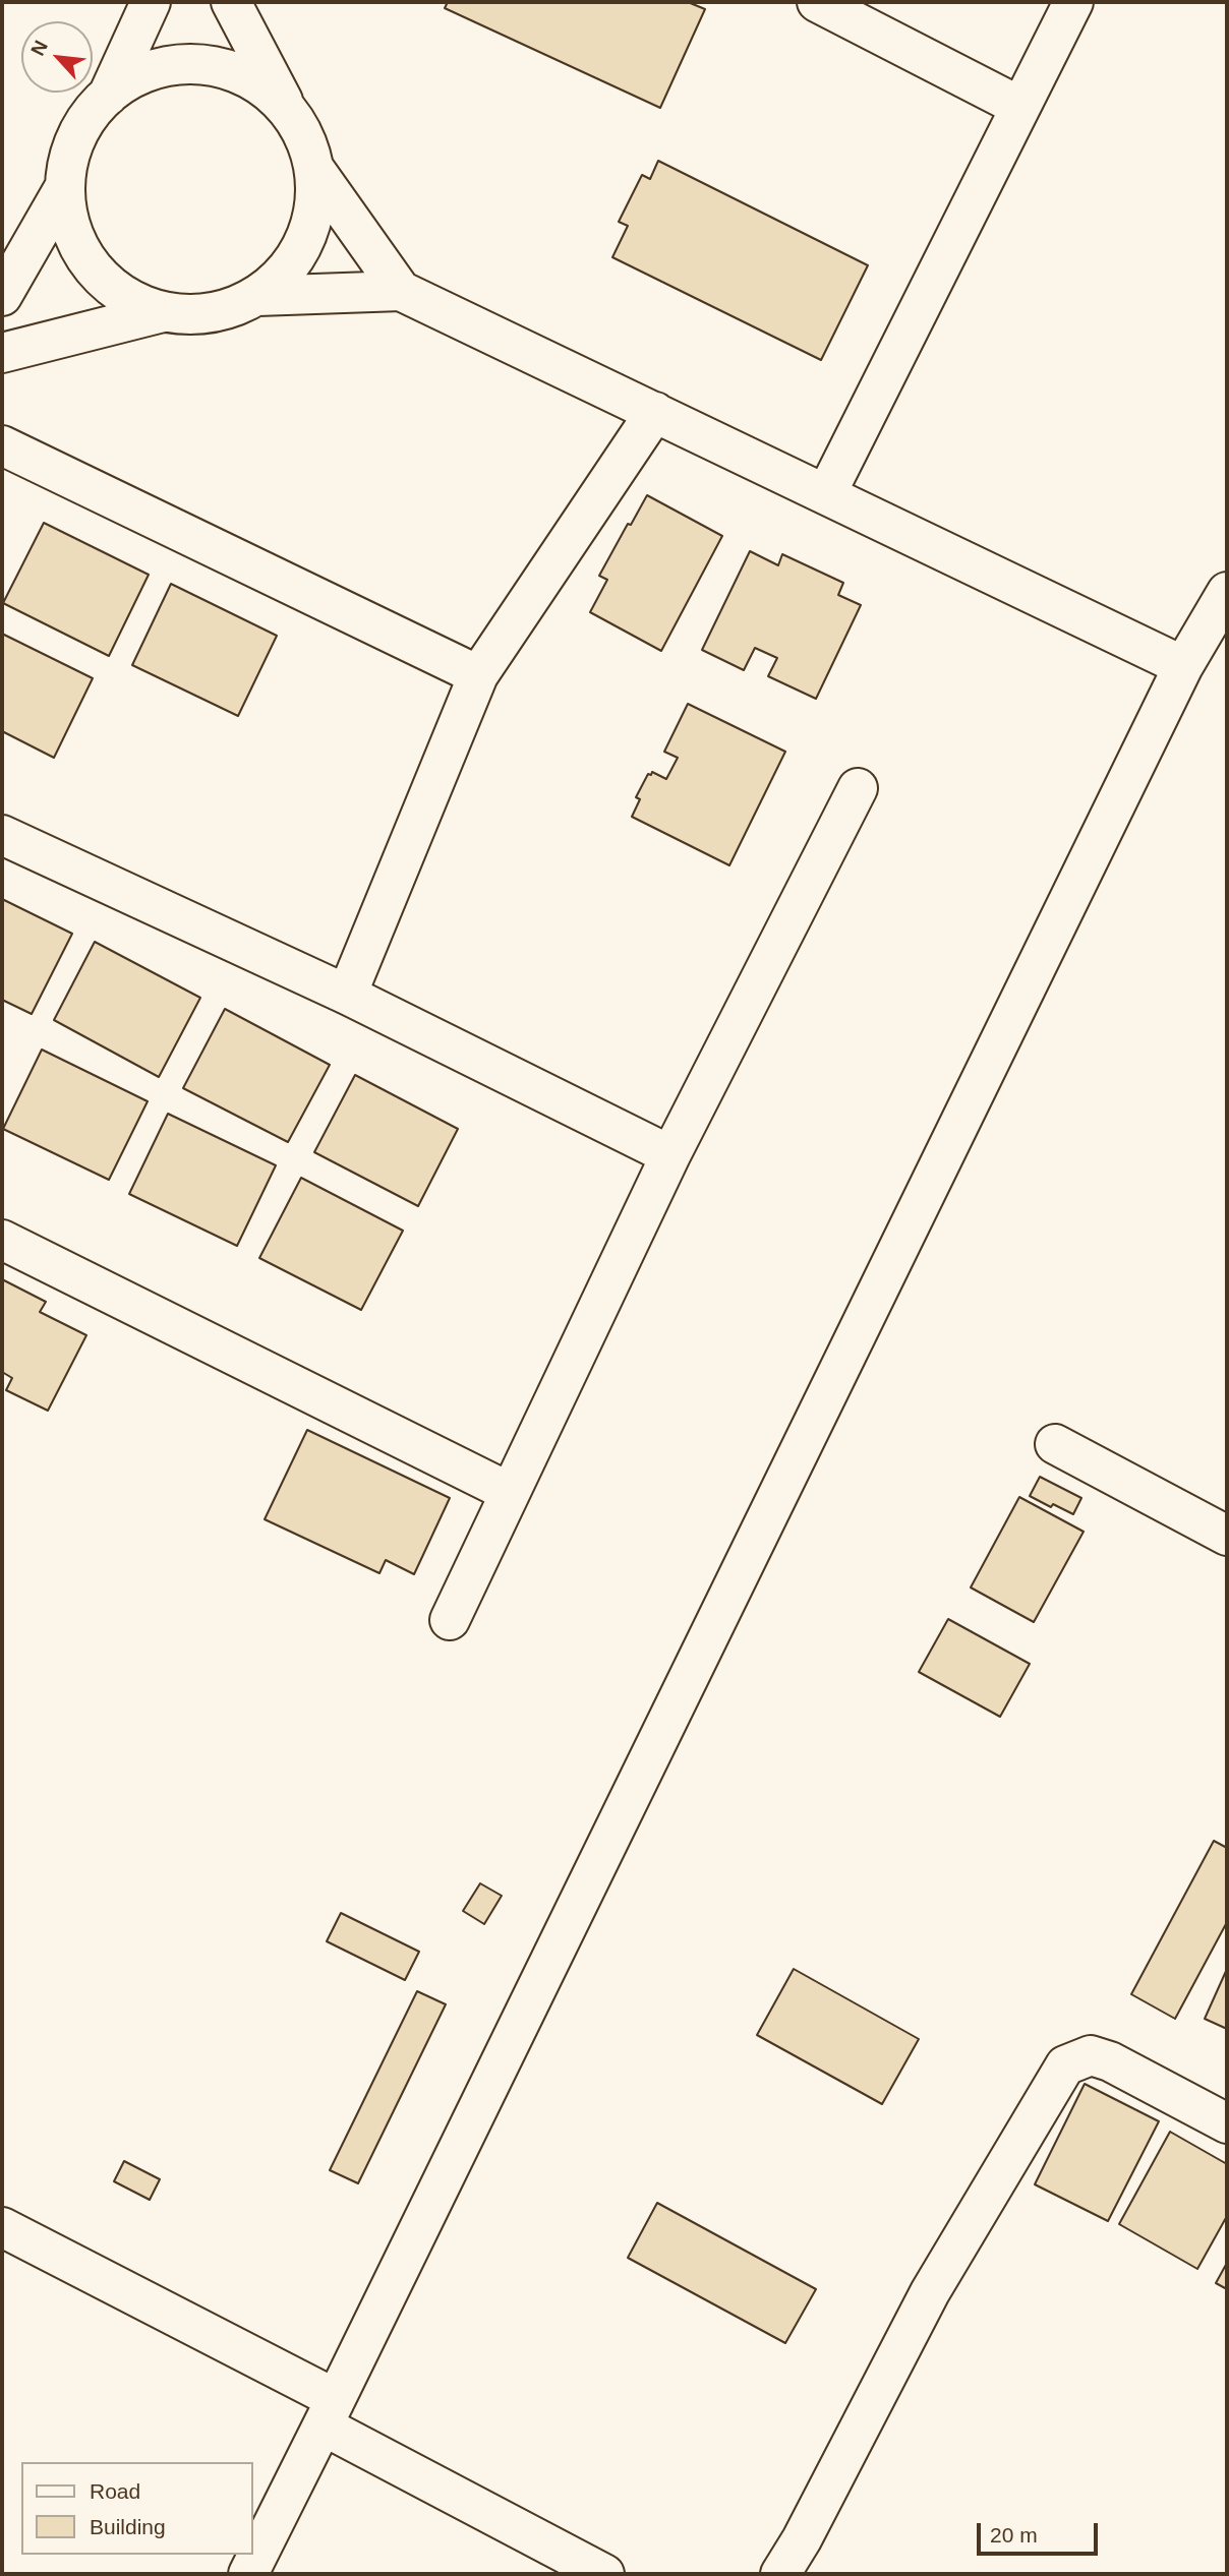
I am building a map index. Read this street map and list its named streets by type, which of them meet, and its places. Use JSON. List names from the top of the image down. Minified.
{"legend":["Road","Building"],"scale_bar":"20 m","north":"top left"}
